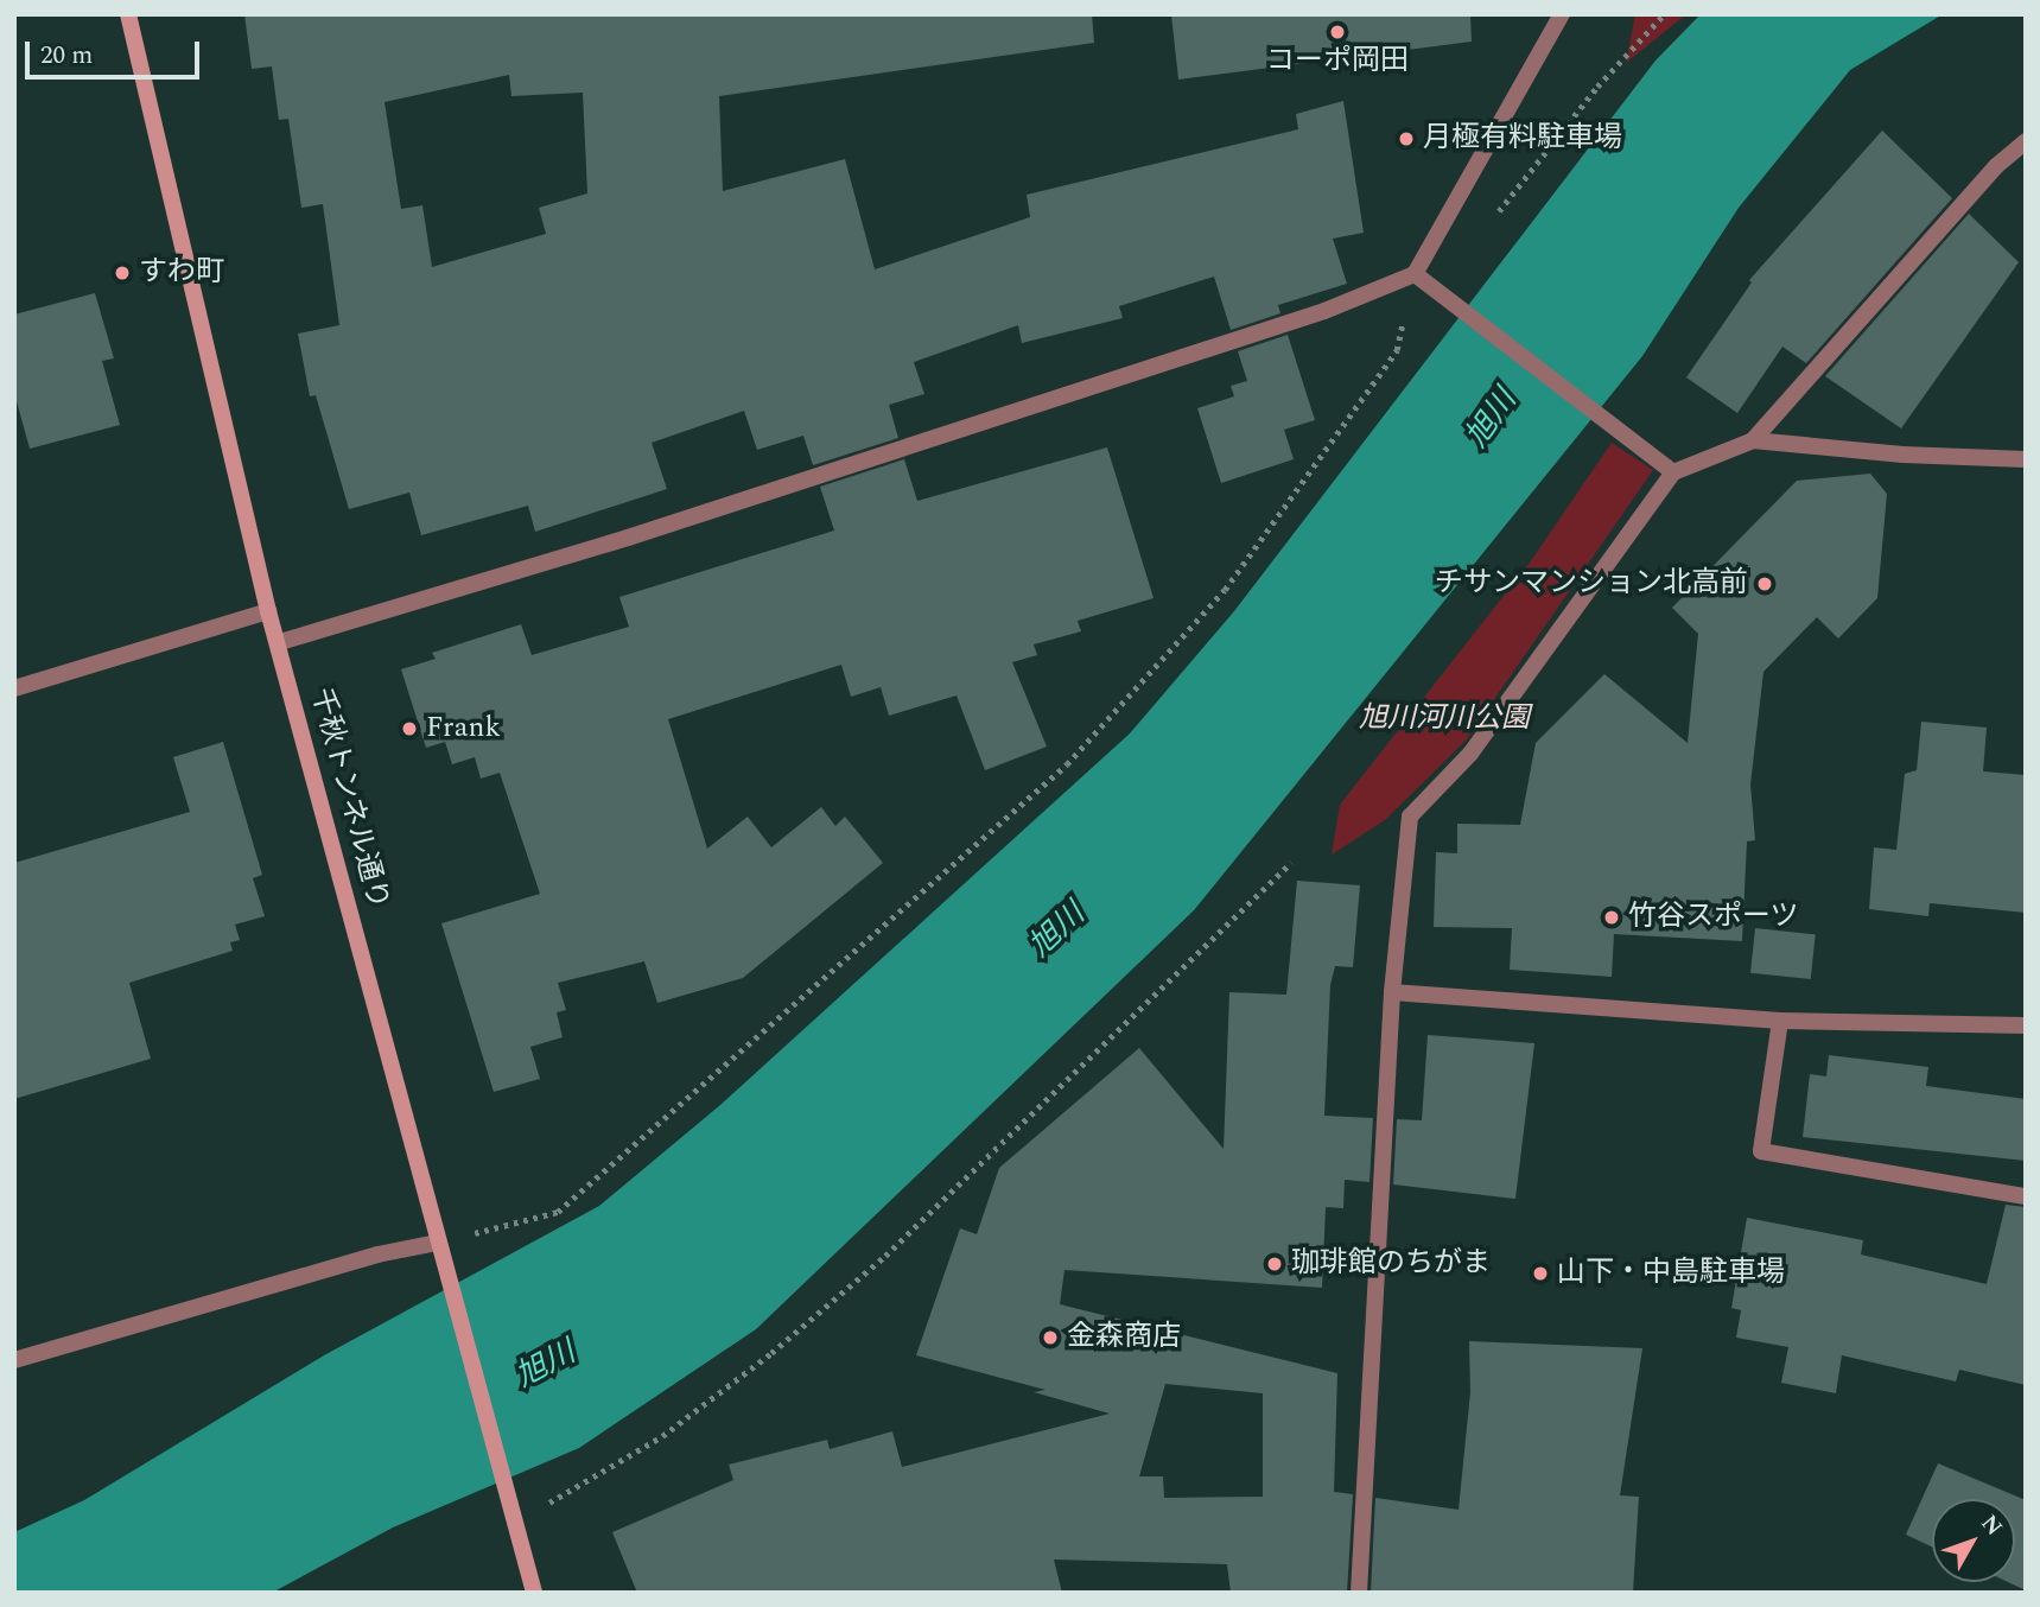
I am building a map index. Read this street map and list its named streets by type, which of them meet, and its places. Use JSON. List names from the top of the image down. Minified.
{"streets":{"street":["千秋トンネル通り"]},"water":["旭川"],"parks":["旭川河川公園"],"places":["コーポ岡田","月極有料駐車場","すわ町","チサンマンション北高前","Frank","竹谷スポーツ","珈琲館のちがま","山下・中島駐車場","金森商店"],"scale_bar":"20 m","north":"top right"}
